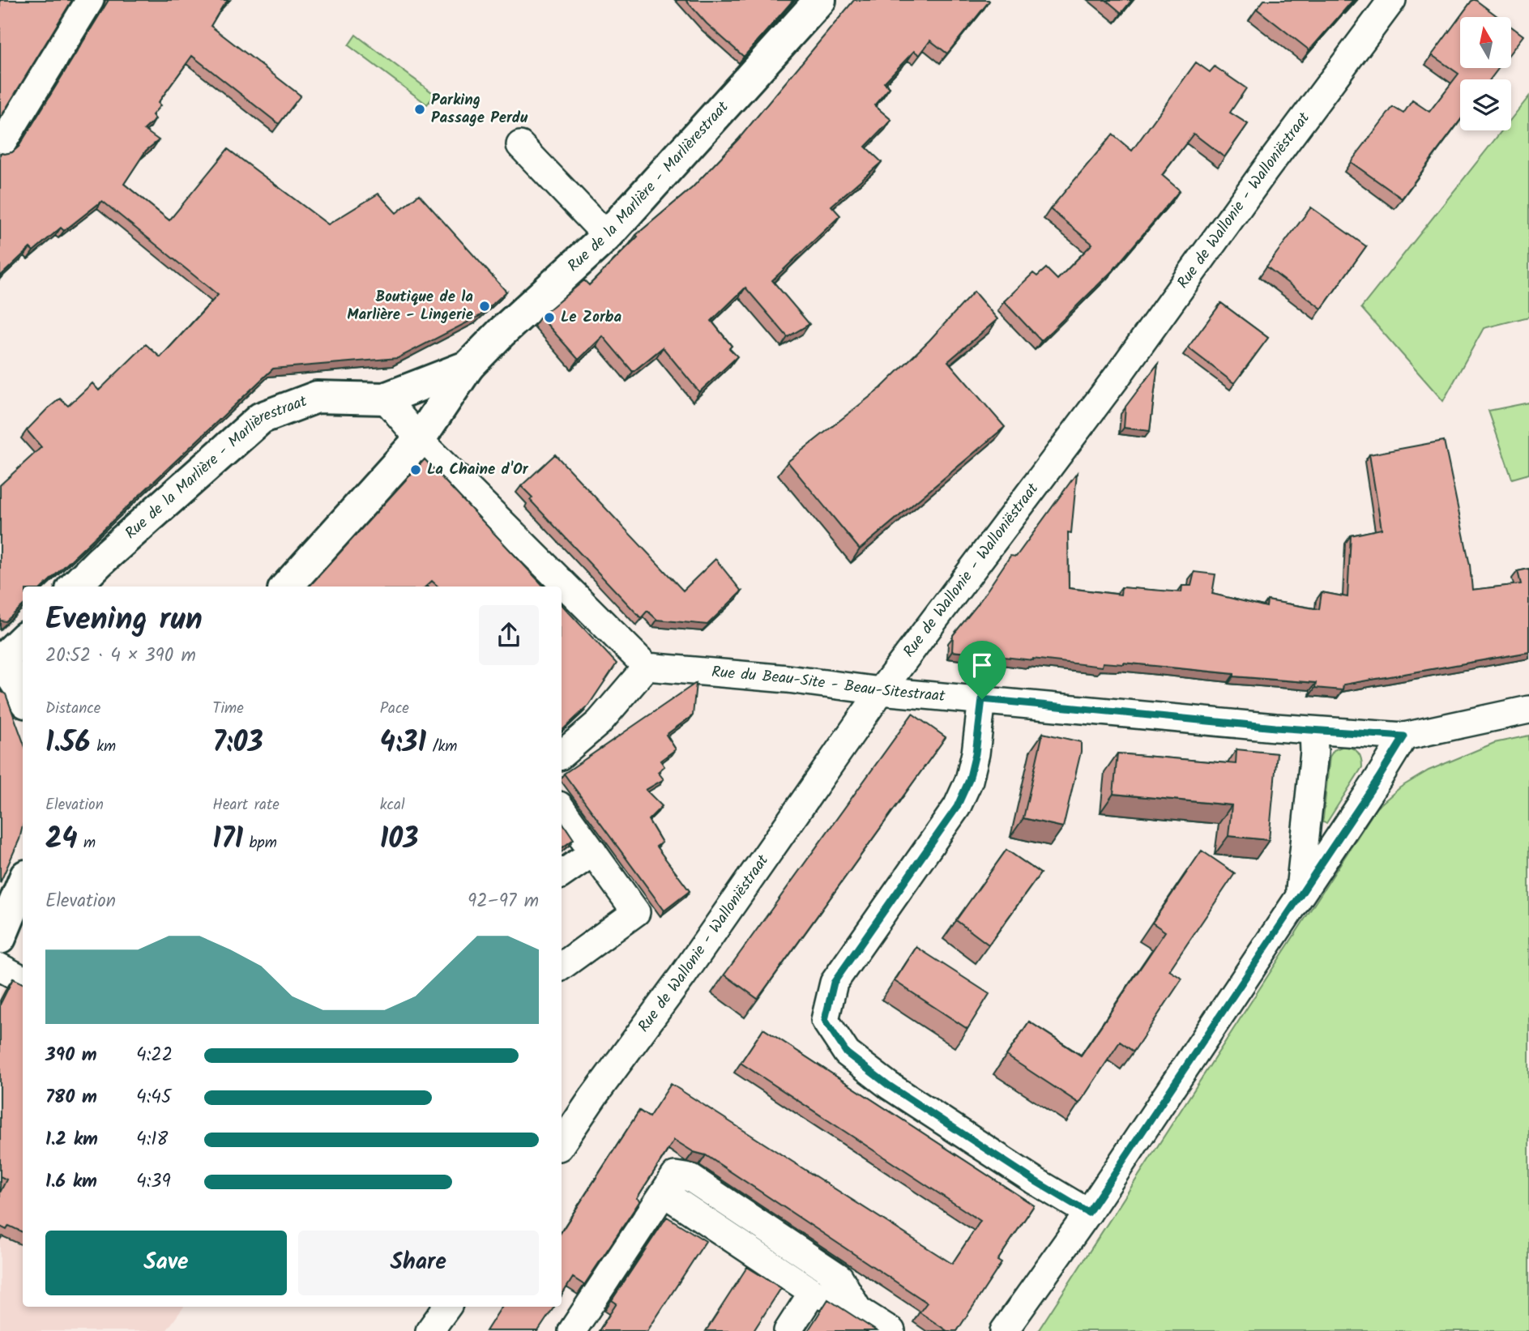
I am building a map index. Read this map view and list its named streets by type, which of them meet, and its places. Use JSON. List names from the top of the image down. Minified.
{"streets":{"street":["Rue de la Marlière - Marlièrestraat","Rue de Wallonie - Walloniëstraat","Rue du Beau-Site - Beau-Sitestraat"]},"crossings":[["Rue de Wallonie - Walloniëstraat","Rue du Beau-Site - Beau-Sitestraat"]],"places":["Parking Passage Perdu","Boutique de la Marlière - Lingerie","Le Zorba","La Chaine d'Or"],"north":"top","page":{"heading":["Evening run","20:52 · 4 × 390 m"],"stats":[["Distance","1.56 km"],["Time","7:03"],["Pace","4:31 /km"],["Elevation","24 m"],["Heart rate","171 bpm"],["kcal","103"]],"chart":["Elevation","92–97 m"],"list":[{"name":"390 m","note":"4:22"},{"name":"780 m","note":"4:45"},{"name":"1.2 km","note":"4:18"},{"name":"1.6 km","note":"4:39"}],"buttons":["Save","Share"]}}
